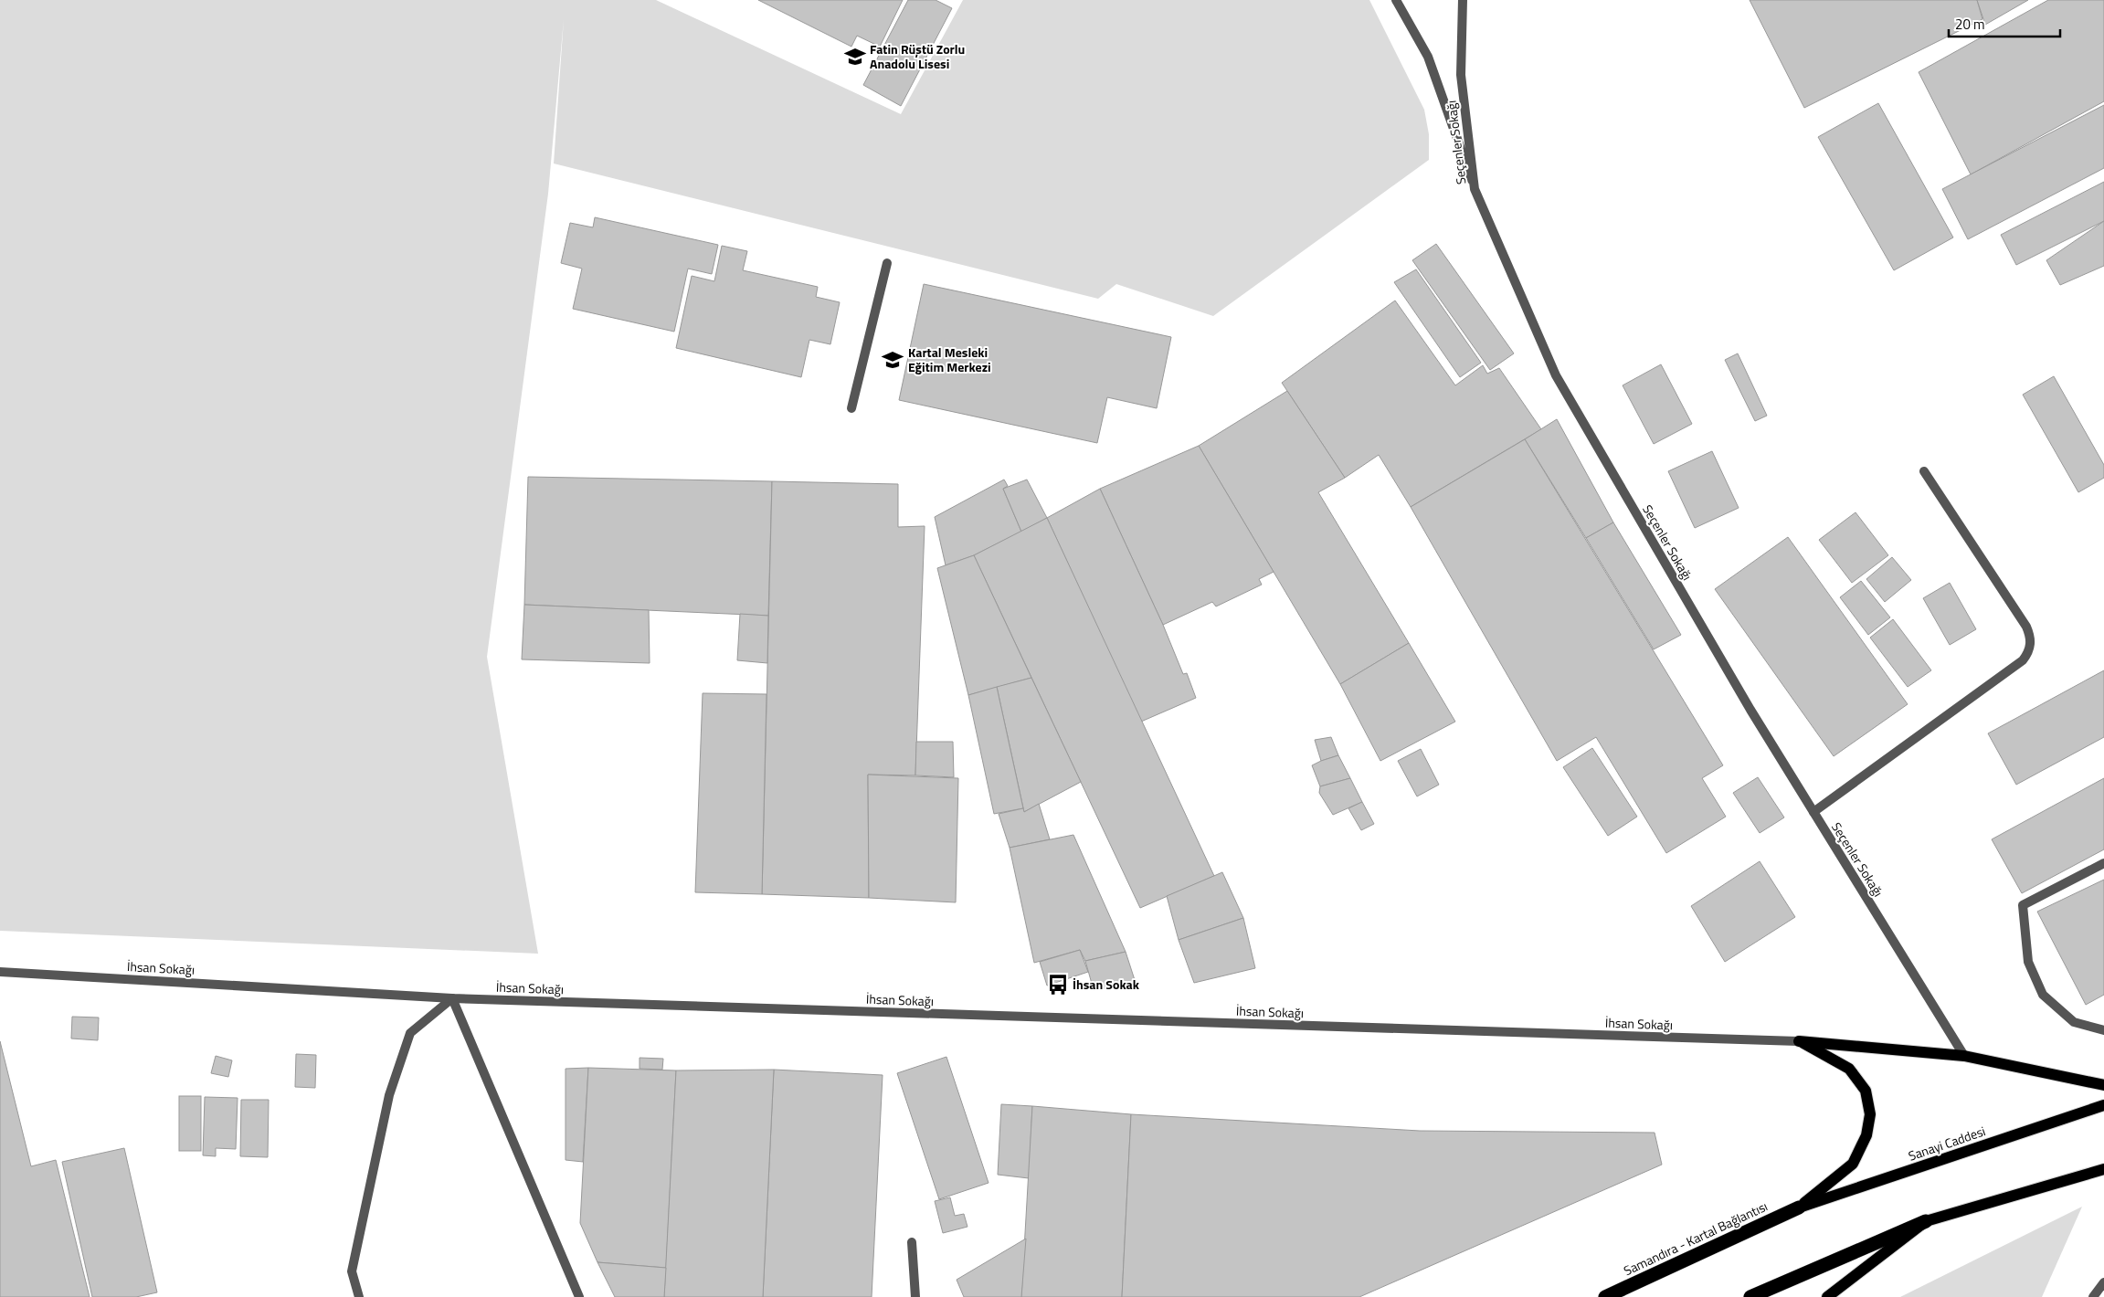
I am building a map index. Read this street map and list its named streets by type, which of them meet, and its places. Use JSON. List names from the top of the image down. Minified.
{"streets":{"highway":["Samandıra - Kartal Bağlantısı"],"main road":["Sanayi Caddesi"],"street":["Seçenler Sokağı","İhsan Sokağı"]},"crossings":[["Sanayi Caddesi","Samandıra - Kartal Bağlantısı"]],"places":{"school or university":["Fatin Rüştü Zorlu Anadolu Lisesi","Kartal Mesleki Eğitim Merkezi"],"bus stop":["İhsan Sokak"]},"scale_bar":"20 m"}
